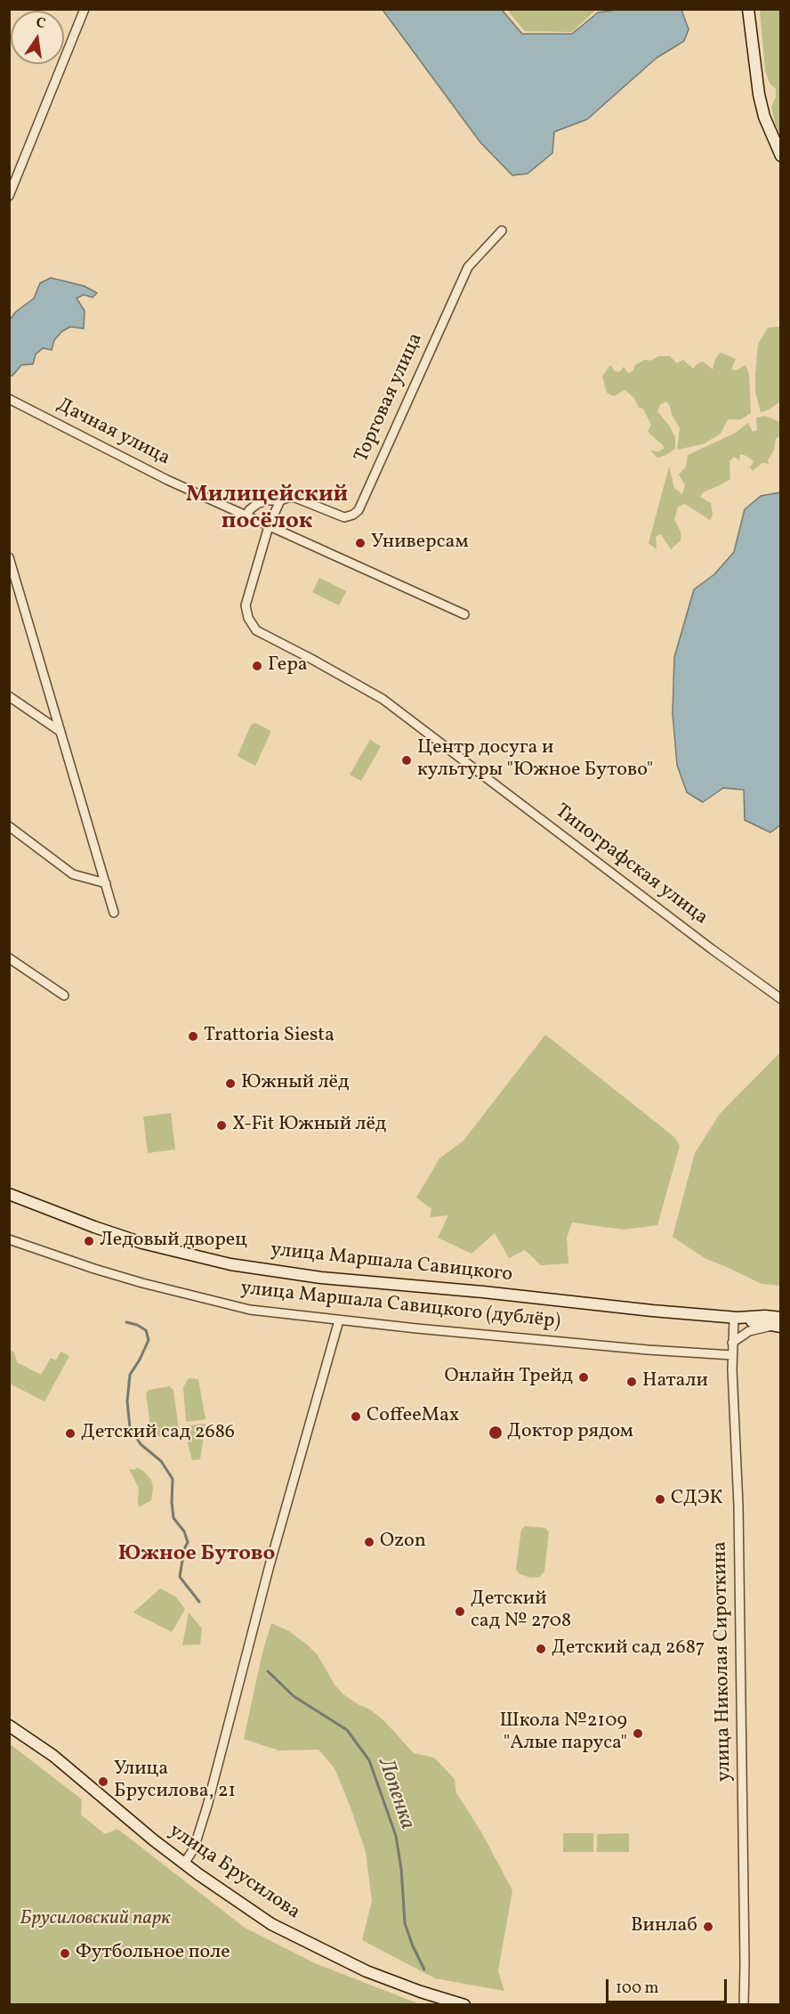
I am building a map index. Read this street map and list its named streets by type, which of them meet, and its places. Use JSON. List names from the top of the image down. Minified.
{"streets":{"street":["Торговая улица","Дачная улица","Типографская улица","улица Маршала Савицкого","улица Маршала Савицкого (дублёр)","улица Николая Сироткина","улица Брусилова"]},"crossings":[["Торговая улица","Дачная улица"],["Дачная улица","Типографская улица"],["улица Маршала Савицкого","улица Николая Сироткина"],["улица Маршала Савицкого (дублёр)","улица Николая Сироткина"]],"districts":["Милицейский посёлок","Южное Бутово"],"water":["Лопенка"],"parks":["Брусиловский парк"],"places":["Универсам","Гера","Центр досуга и культуры \"Южное Бутово\"","Trattoria Siesta","Южный лёд","X-Fit Южный лёд","Ледовый дворец","Онлайн Трейд","Натали","CoffeeMax","Доктор рядом","Детский сад 2686","СДЭК","Ozon","Детский сад № 2708","Детский сад 2687","Школа №2109 \"Алые паруса\"","Улица Брусилова, 21","Винлаб","Футбольное поле"],"scale_bar":"100 m","north":"top"}
